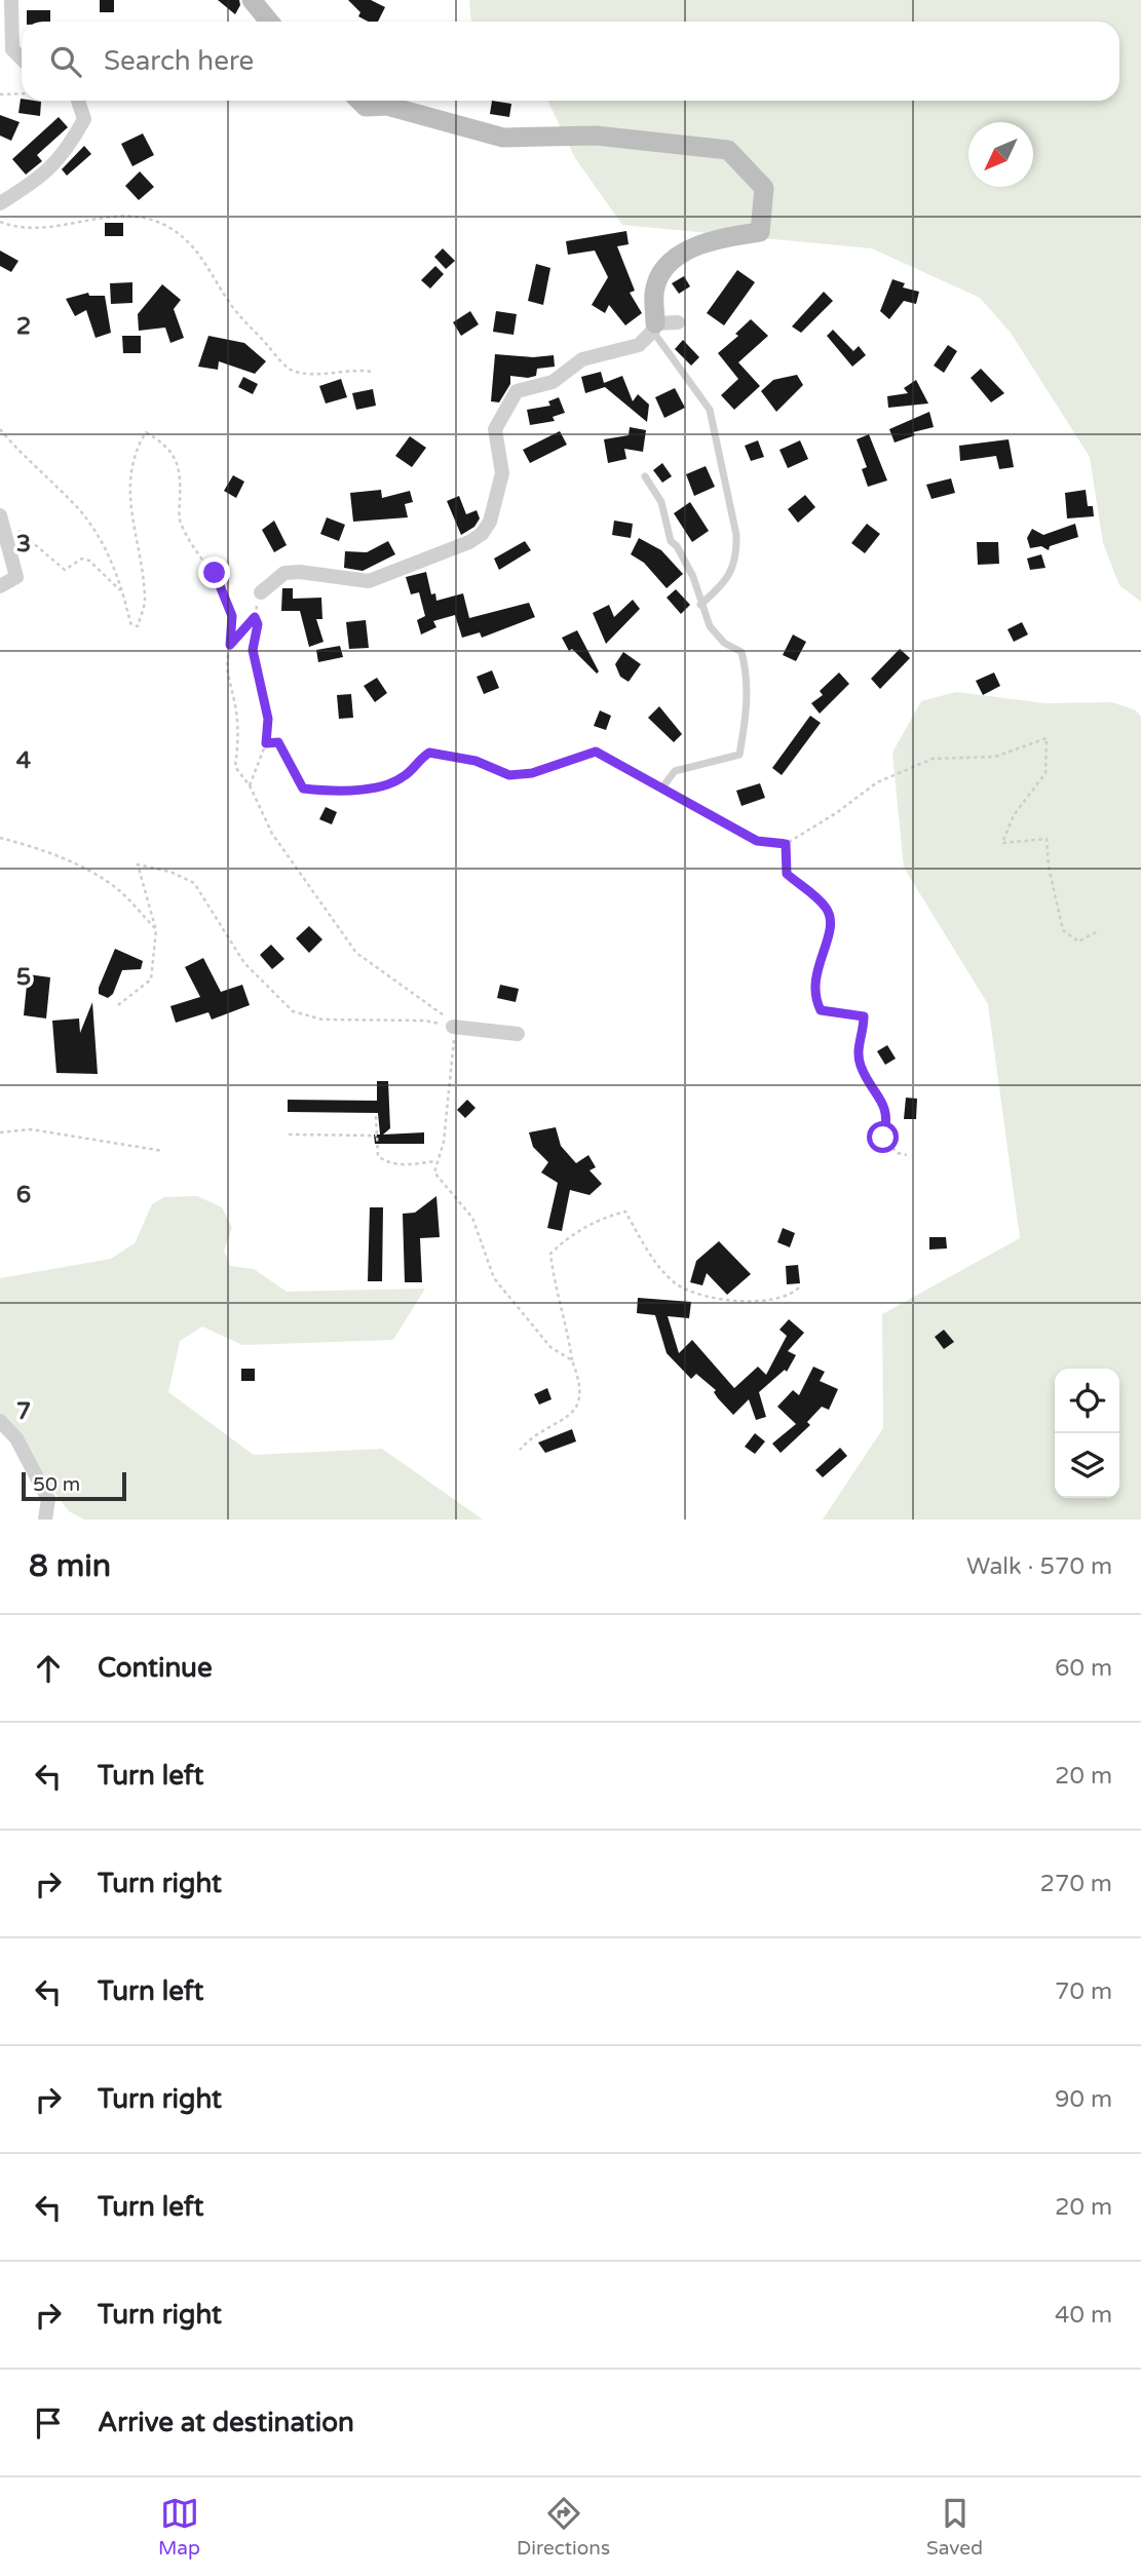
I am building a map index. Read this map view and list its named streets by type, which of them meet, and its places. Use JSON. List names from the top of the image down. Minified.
{"scale_bar":"50 m","north":"bottom left","page":{"search":"Search here","scale":"50 m","heading":["8 min","Walk · 570 m"],"list":[["Continue","60 m"],["Turn left","20 m"],["Turn right","270 m"],["Turn left","70 m"],["Turn right","90 m"],["Turn left","20 m"],["Turn right","40 m"],"Arrive at destination"],"nav":["Map","Directions","Saved"]},"grid":{"rows":["2","3","4","5","6","7"]}}
